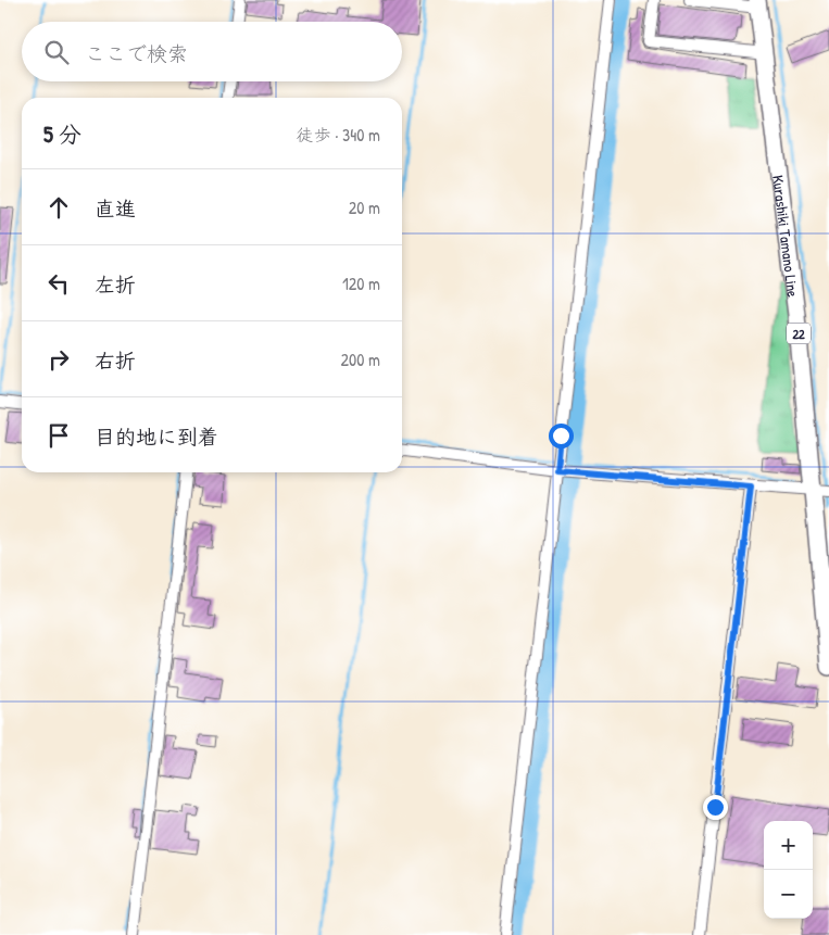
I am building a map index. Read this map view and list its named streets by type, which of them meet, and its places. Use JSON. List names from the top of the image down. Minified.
{"streets":{"main road":["Kurashiki Tamano Line","22"]},"page":{"search":"ここで検索","heading":["5 分","徒歩 · 340 m"],"list":[["直進","20 m"],["左折","120 m"],["右折","200 m"],"目的地に到着"],"map_buttons":["+","−"]}}
